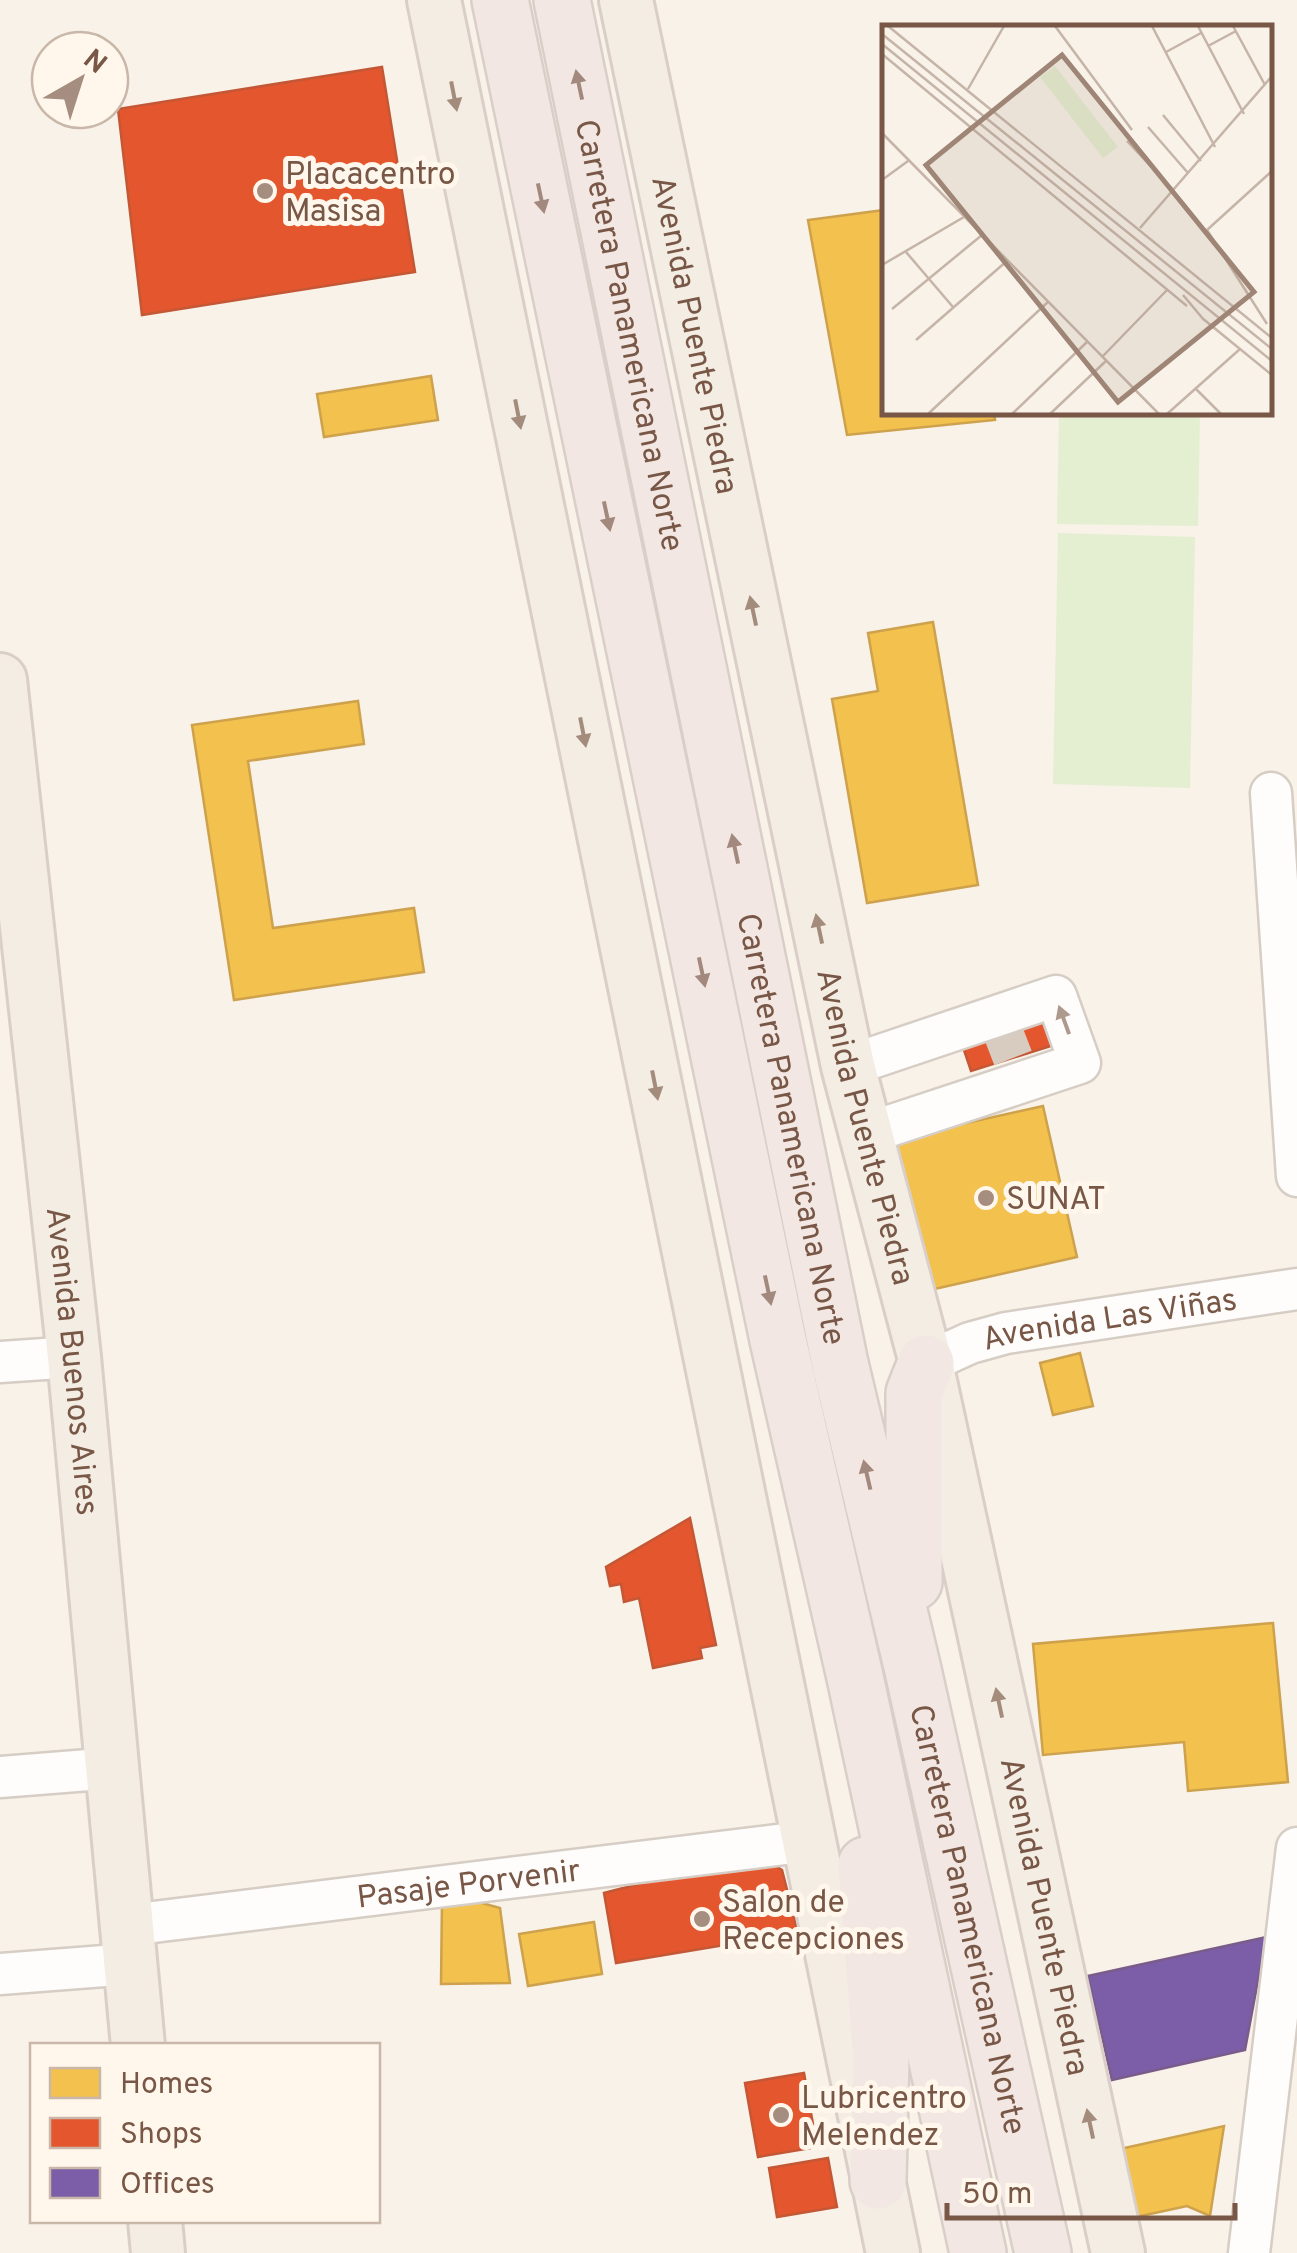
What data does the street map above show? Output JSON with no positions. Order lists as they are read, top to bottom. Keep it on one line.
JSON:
{"streets":{"highway":["Carretera Panamericana Norte"],"main road":["Avenida Puente Piedra","Avenida Buenos Aires"],"street":["Avenida Las Viñas","Pasaje Porvenir"]},"crossings":[["Avenida Puente Piedra","Avenida Las Viñas"],["Avenida Buenos Aires","Pasaje Porvenir"]],"places":["Placacentro Masisa","SUNAT","Salon de Recepciones","Lubricentro Melendez"],"legend":["Homes","Shops","Offices"],"scale_bar":"50 m","north":"top right"}
